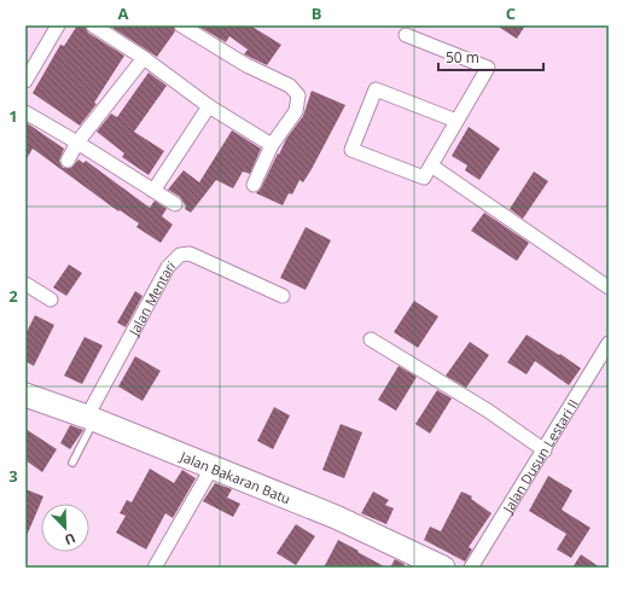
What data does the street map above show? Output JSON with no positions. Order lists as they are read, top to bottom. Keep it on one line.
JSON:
{"streets":{"highway":["Jalan Bakaran Batu"],"street":["Jalan Mentari","Jalan Dusun Lestari II"]},"crossings":[["Jalan Mentari","Jalan Bakaran Batu"]],"scale_bar":"50 m","north":"bottom right","grid":{"columns":["A","B","C"],"rows":["1","2","3"]}}
